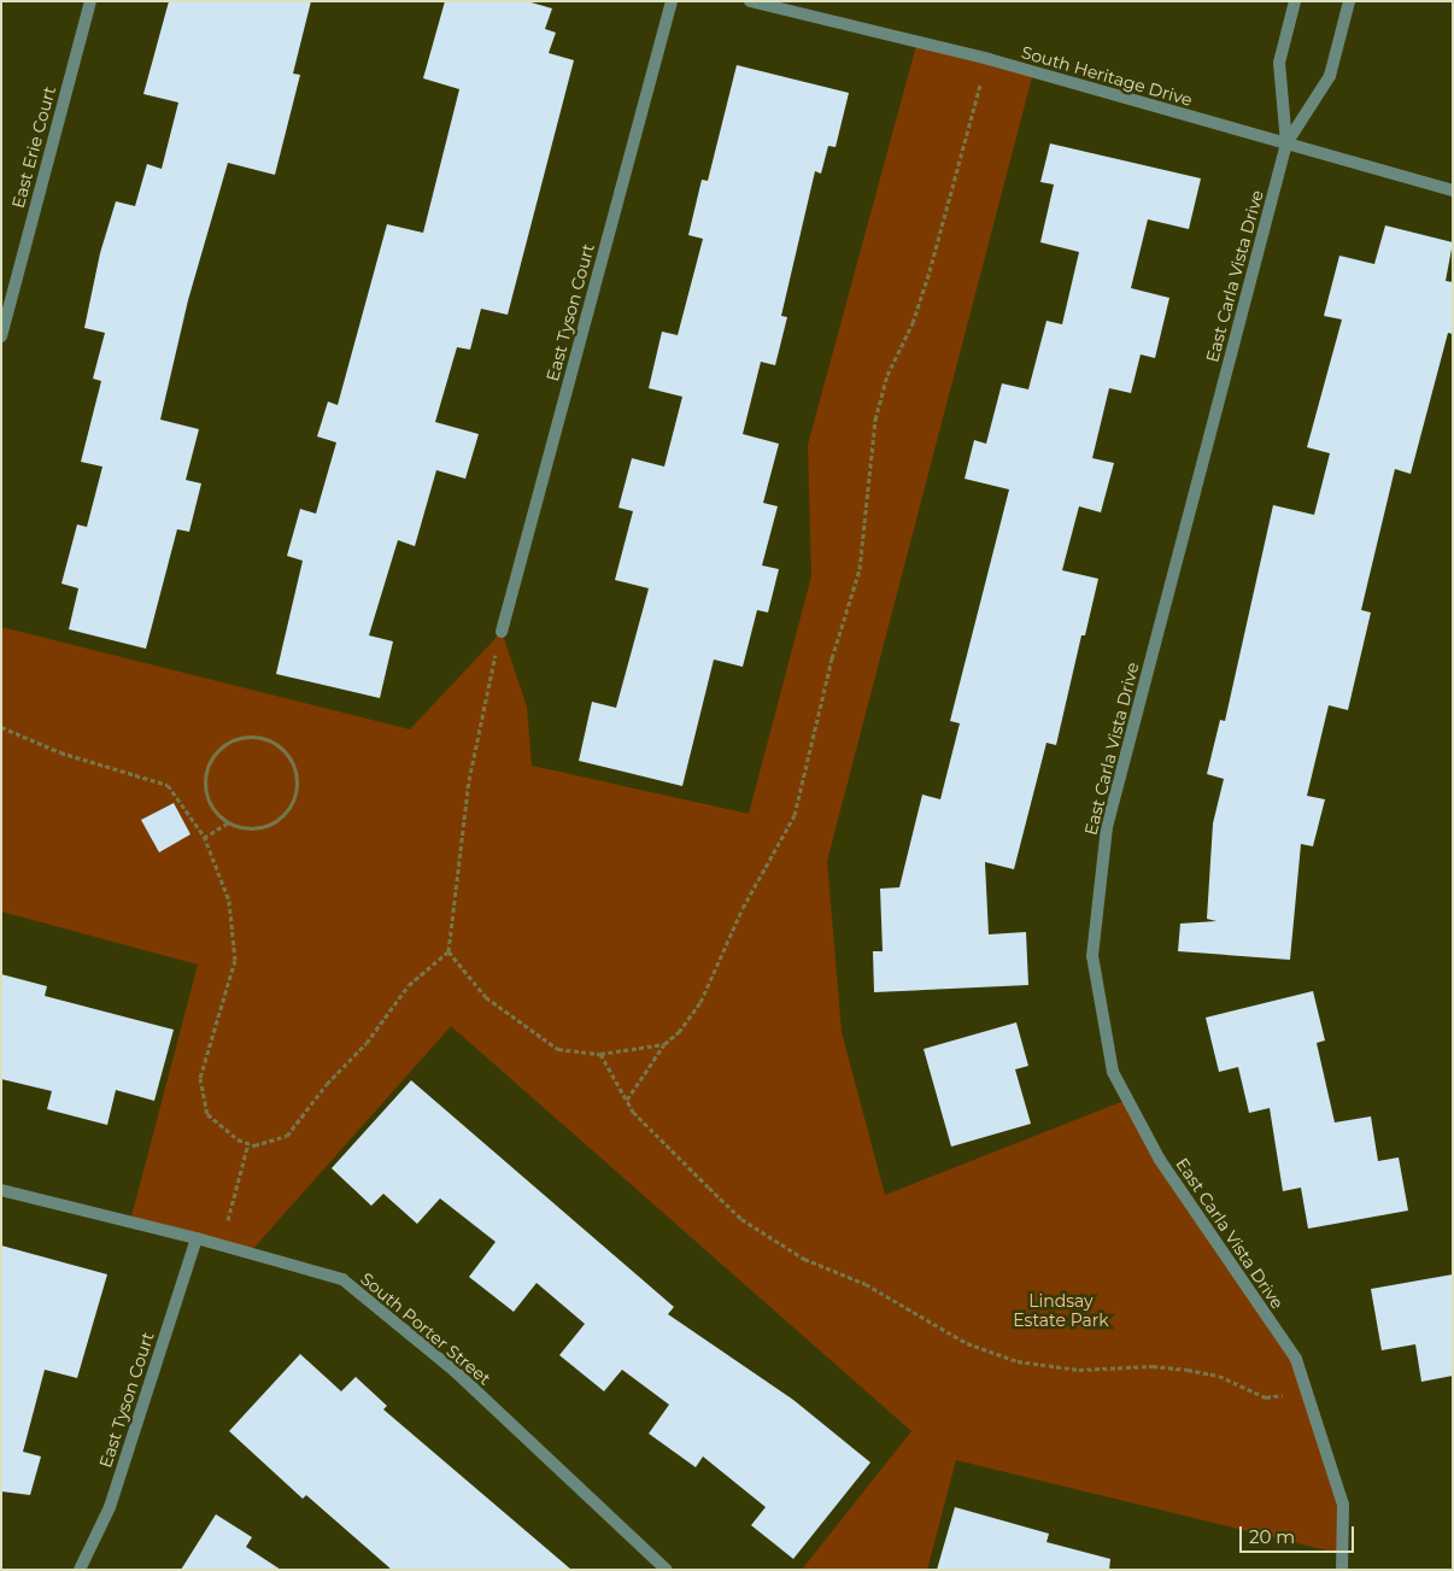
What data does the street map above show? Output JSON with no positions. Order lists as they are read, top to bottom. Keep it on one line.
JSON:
{"streets":{"street":["South Heritage Drive","East Erie Court","East Carla Vista Drive","East Tyson Court","South Porter Street"]},"crossings":[["South Heritage Drive","East Carla Vista Drive"],["East Tyson Court","South Porter Street"]],"parks":["Lindsay Estate Park"],"scale_bar":"20 m"}
